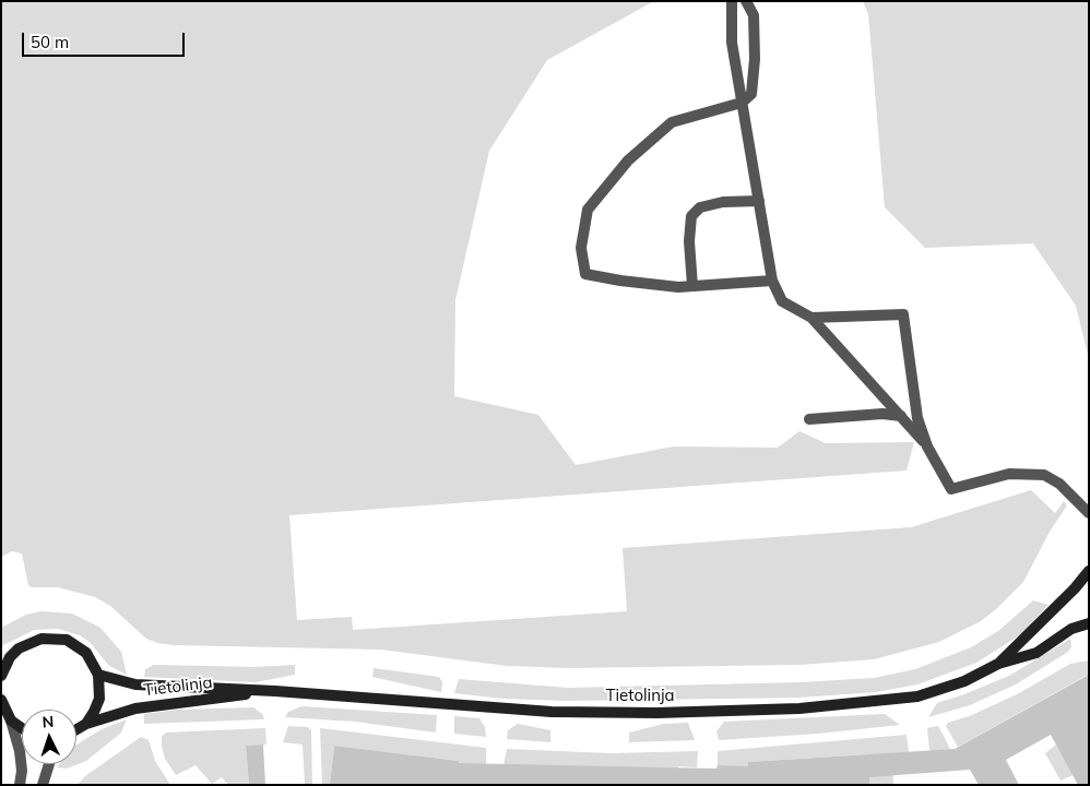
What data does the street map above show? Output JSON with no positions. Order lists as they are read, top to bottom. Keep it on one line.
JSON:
{"streets":{"street":["Tietolinja"]},"scale_bar":"50 m","north":"top"}
